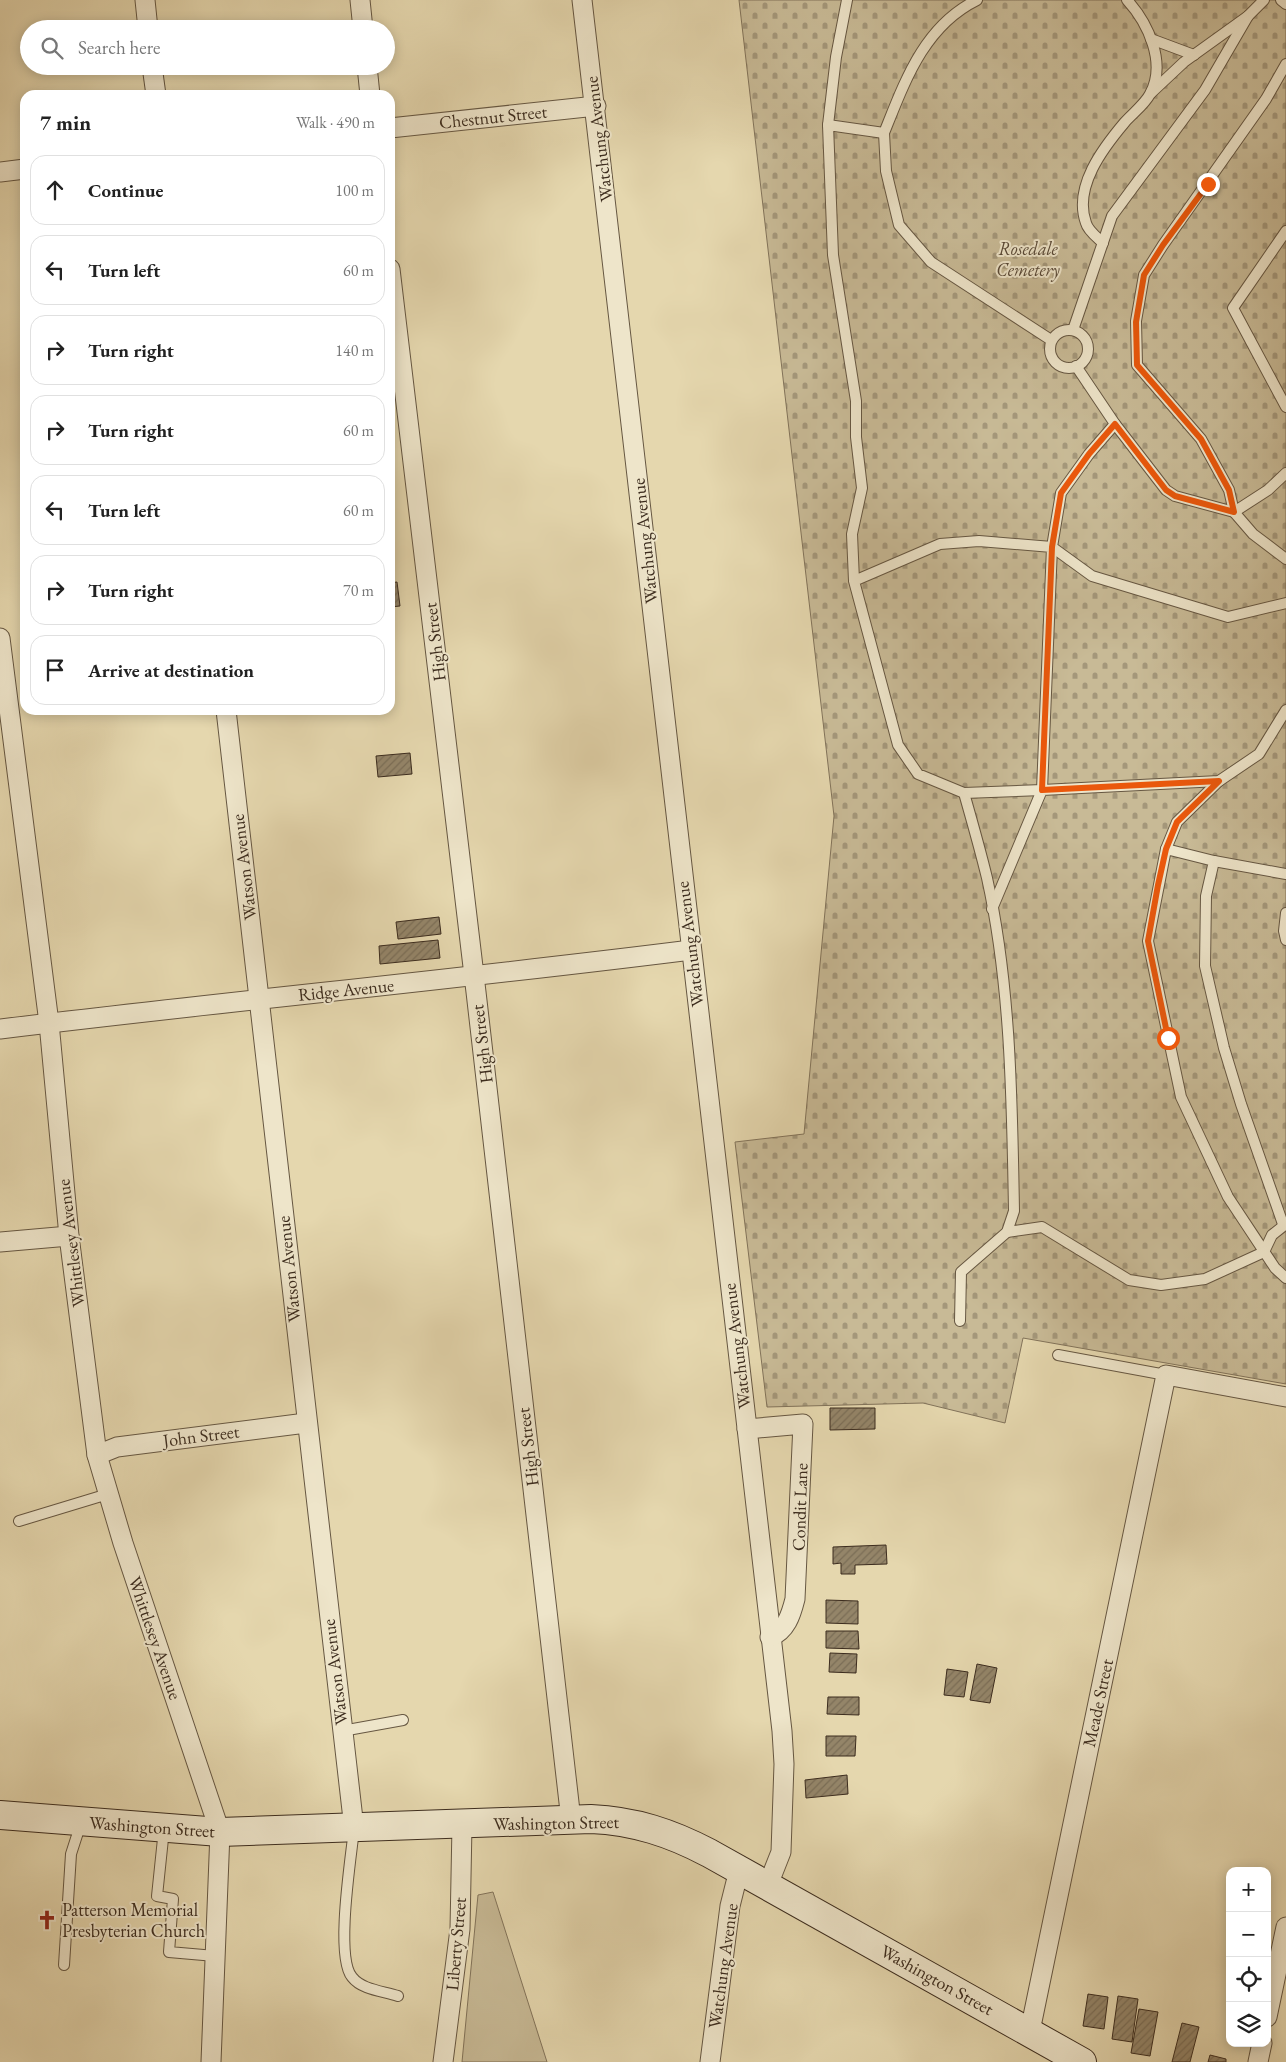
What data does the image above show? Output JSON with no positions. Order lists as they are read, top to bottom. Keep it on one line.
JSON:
{"streets":{"main road":["Washington Street"],"street":["Chestnut Street","Watchung Avenue","High Street","Watson Avenue","Ridge Avenue","Whittlesey Avenue","John Street","Condit Lane","Meade Street","Liberty Street"]},"crossings":[["Chestnut Street","Watchung Avenue"],["Watchung Avenue","Ridge Avenue"],["Watchung Avenue","Condit Lane"],["Watchung Avenue","Washington Street"],["High Street","Ridge Avenue"],["High Street","Washington Street"],["Watson Avenue","Ridge Avenue"],["Watson Avenue","John Street"],["Watson Avenue","Washington Street"],["Ridge Avenue","Whittlesey Avenue"],["Whittlesey Avenue","John Street"],["Whittlesey Avenue","Washington Street"],["Meade Street","Washington Street"],["Washington Street","Liberty Street"]],"parks":["Rosedale Cemetery"],"places":{"church":["Patterson Memorial Presbyterian Church"]},"page":{"search":"Search here","heading":["7 min","Walk · 490 m"],"list":[["Continue","100 m"],["Turn left","60 m"],["Turn right","140 m"],["Turn right","60 m"],["Turn left","60 m"],["Turn right","70 m"],"Arrive at destination"],"map_buttons":["+","−"]}}
